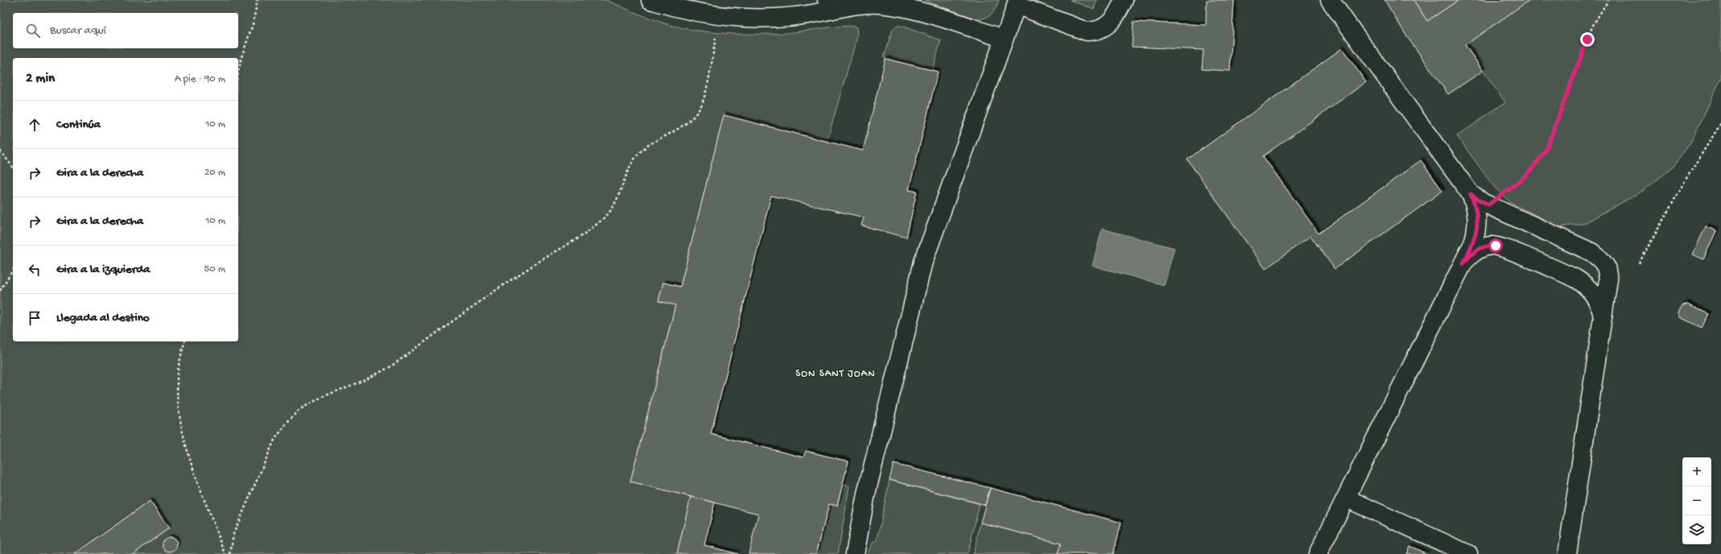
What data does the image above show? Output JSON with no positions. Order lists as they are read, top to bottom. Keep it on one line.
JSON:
{"districts":["SON SANT JOAN"],"page":{"search":"Buscar aquí","heading":["2 min","A pie · 90 m"],"list":[["Continúa","10 m"],["Gira a la derecha","20 m"],["Gira a la derecha","10 m"],["Gira a la izquierda","50 m"],"Llegada al destino"],"map_buttons":["+","−"]}}
